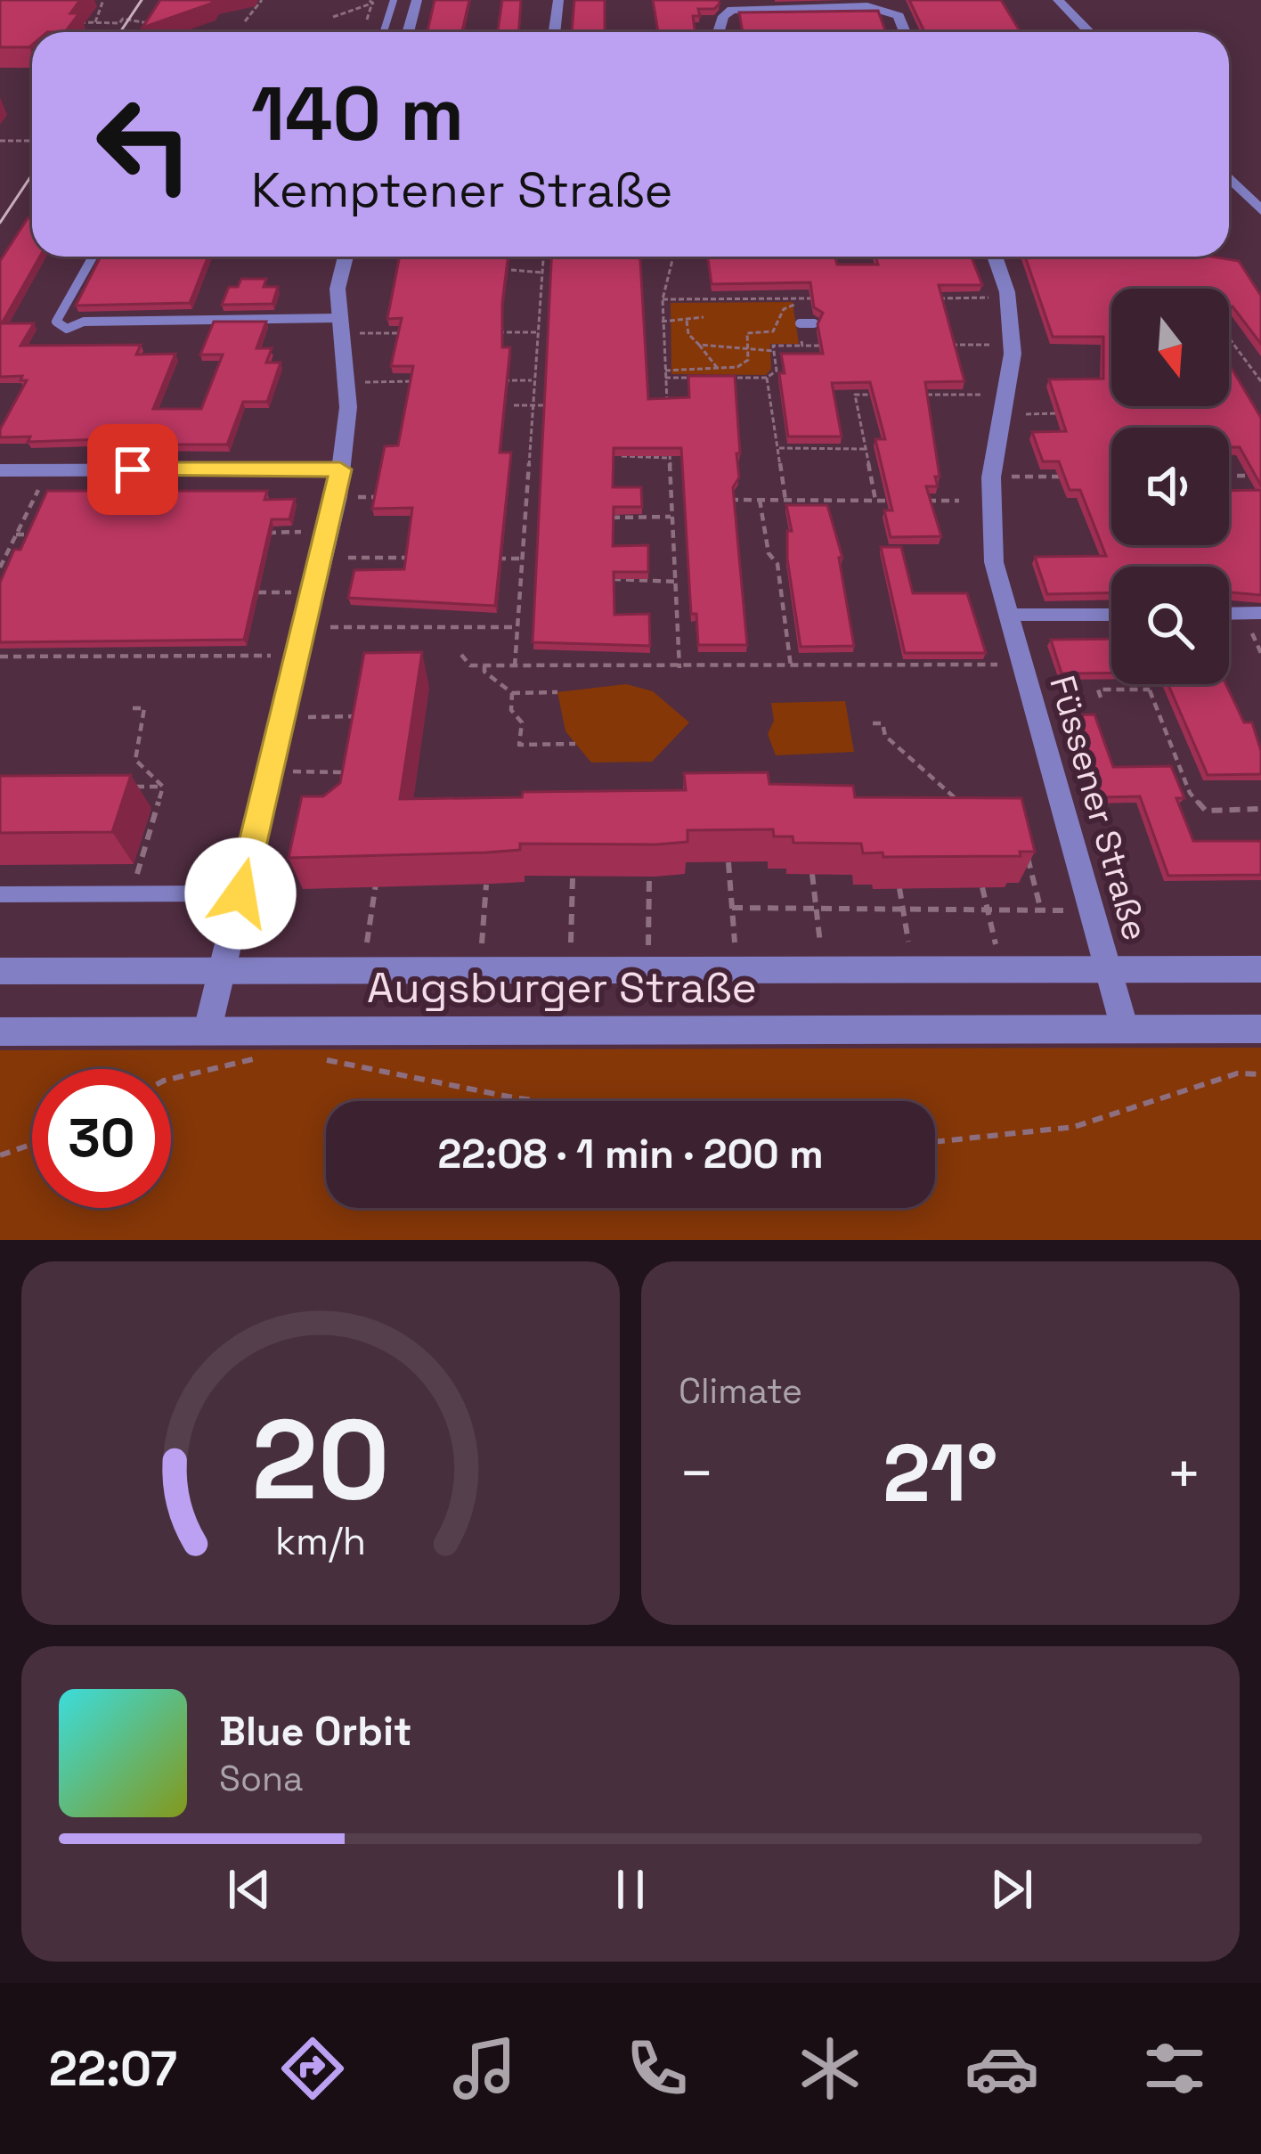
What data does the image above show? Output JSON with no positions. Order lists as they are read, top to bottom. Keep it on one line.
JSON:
{"streets":{"street":["Füssener Straße","Augsburger Straße"]},"crossings":[["Füssener Straße","Augsburger Straße"]],"north":"bottom","page":{"turn":["140 m","Kemptener Straße"],"limit":"30","trip":"22:08 · 1 min · 200 m","tile":"Climate","heat":["−","21°","+"],"song":["Blue Orbit","Sona"],"tabs":"22:07","gauge":["20","km/h"]}}
